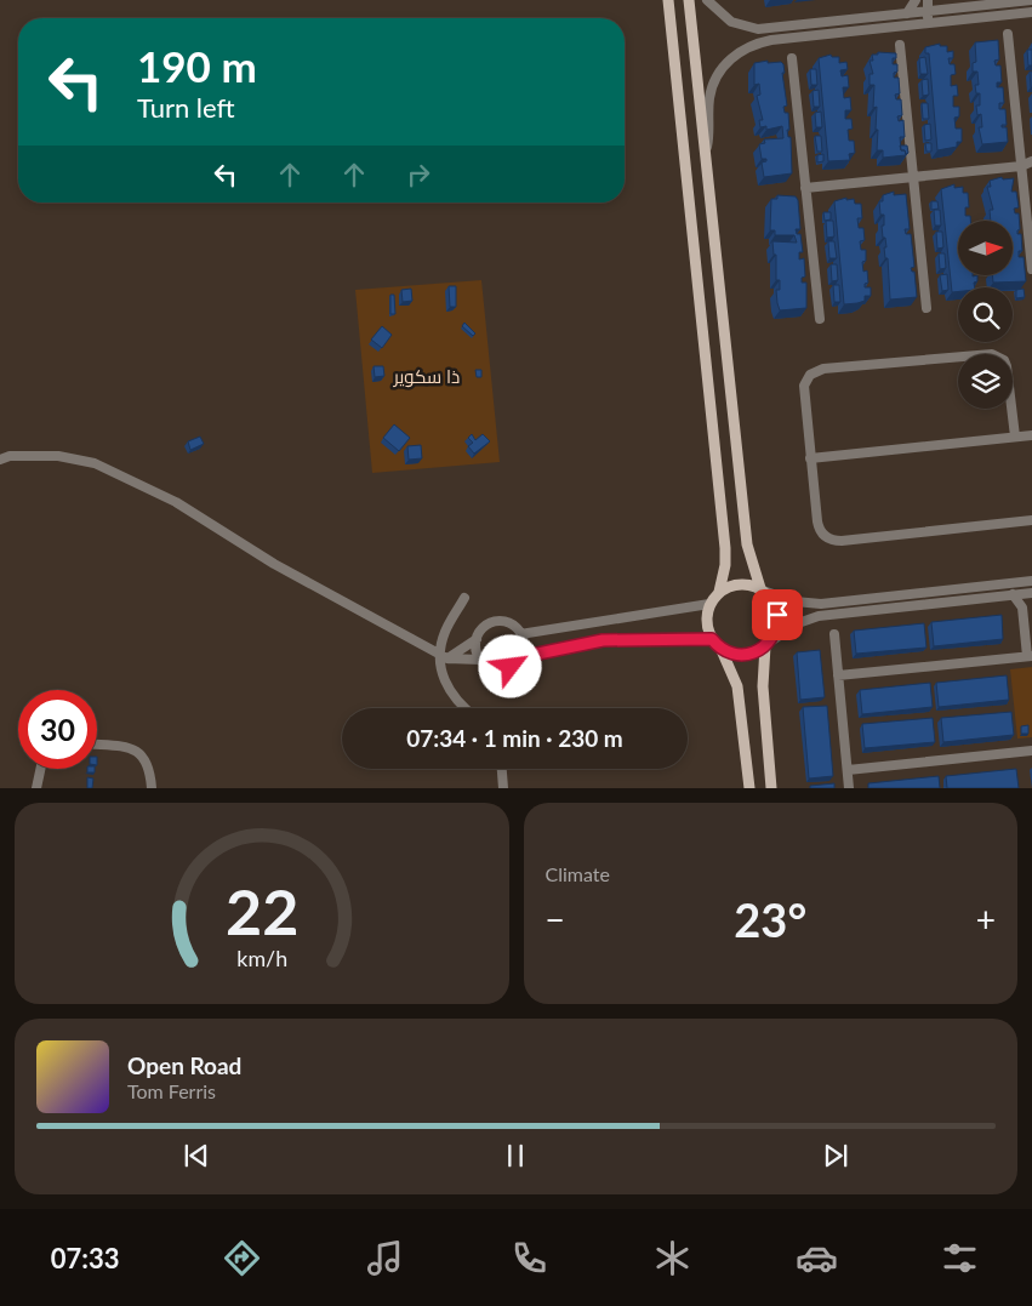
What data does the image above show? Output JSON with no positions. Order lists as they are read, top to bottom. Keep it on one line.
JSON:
{"parks":["ذا سكوير"],"north":"right","page":{"turn":["190 m","Turn left"],"limit":"30","trip":"07:34 · 1 min · 230 m","tile":"Climate","heat":["−","23°","+"],"song":["Open Road","Tom Ferris"],"tabs":"07:33","gauge":["22","km/h"]}}
